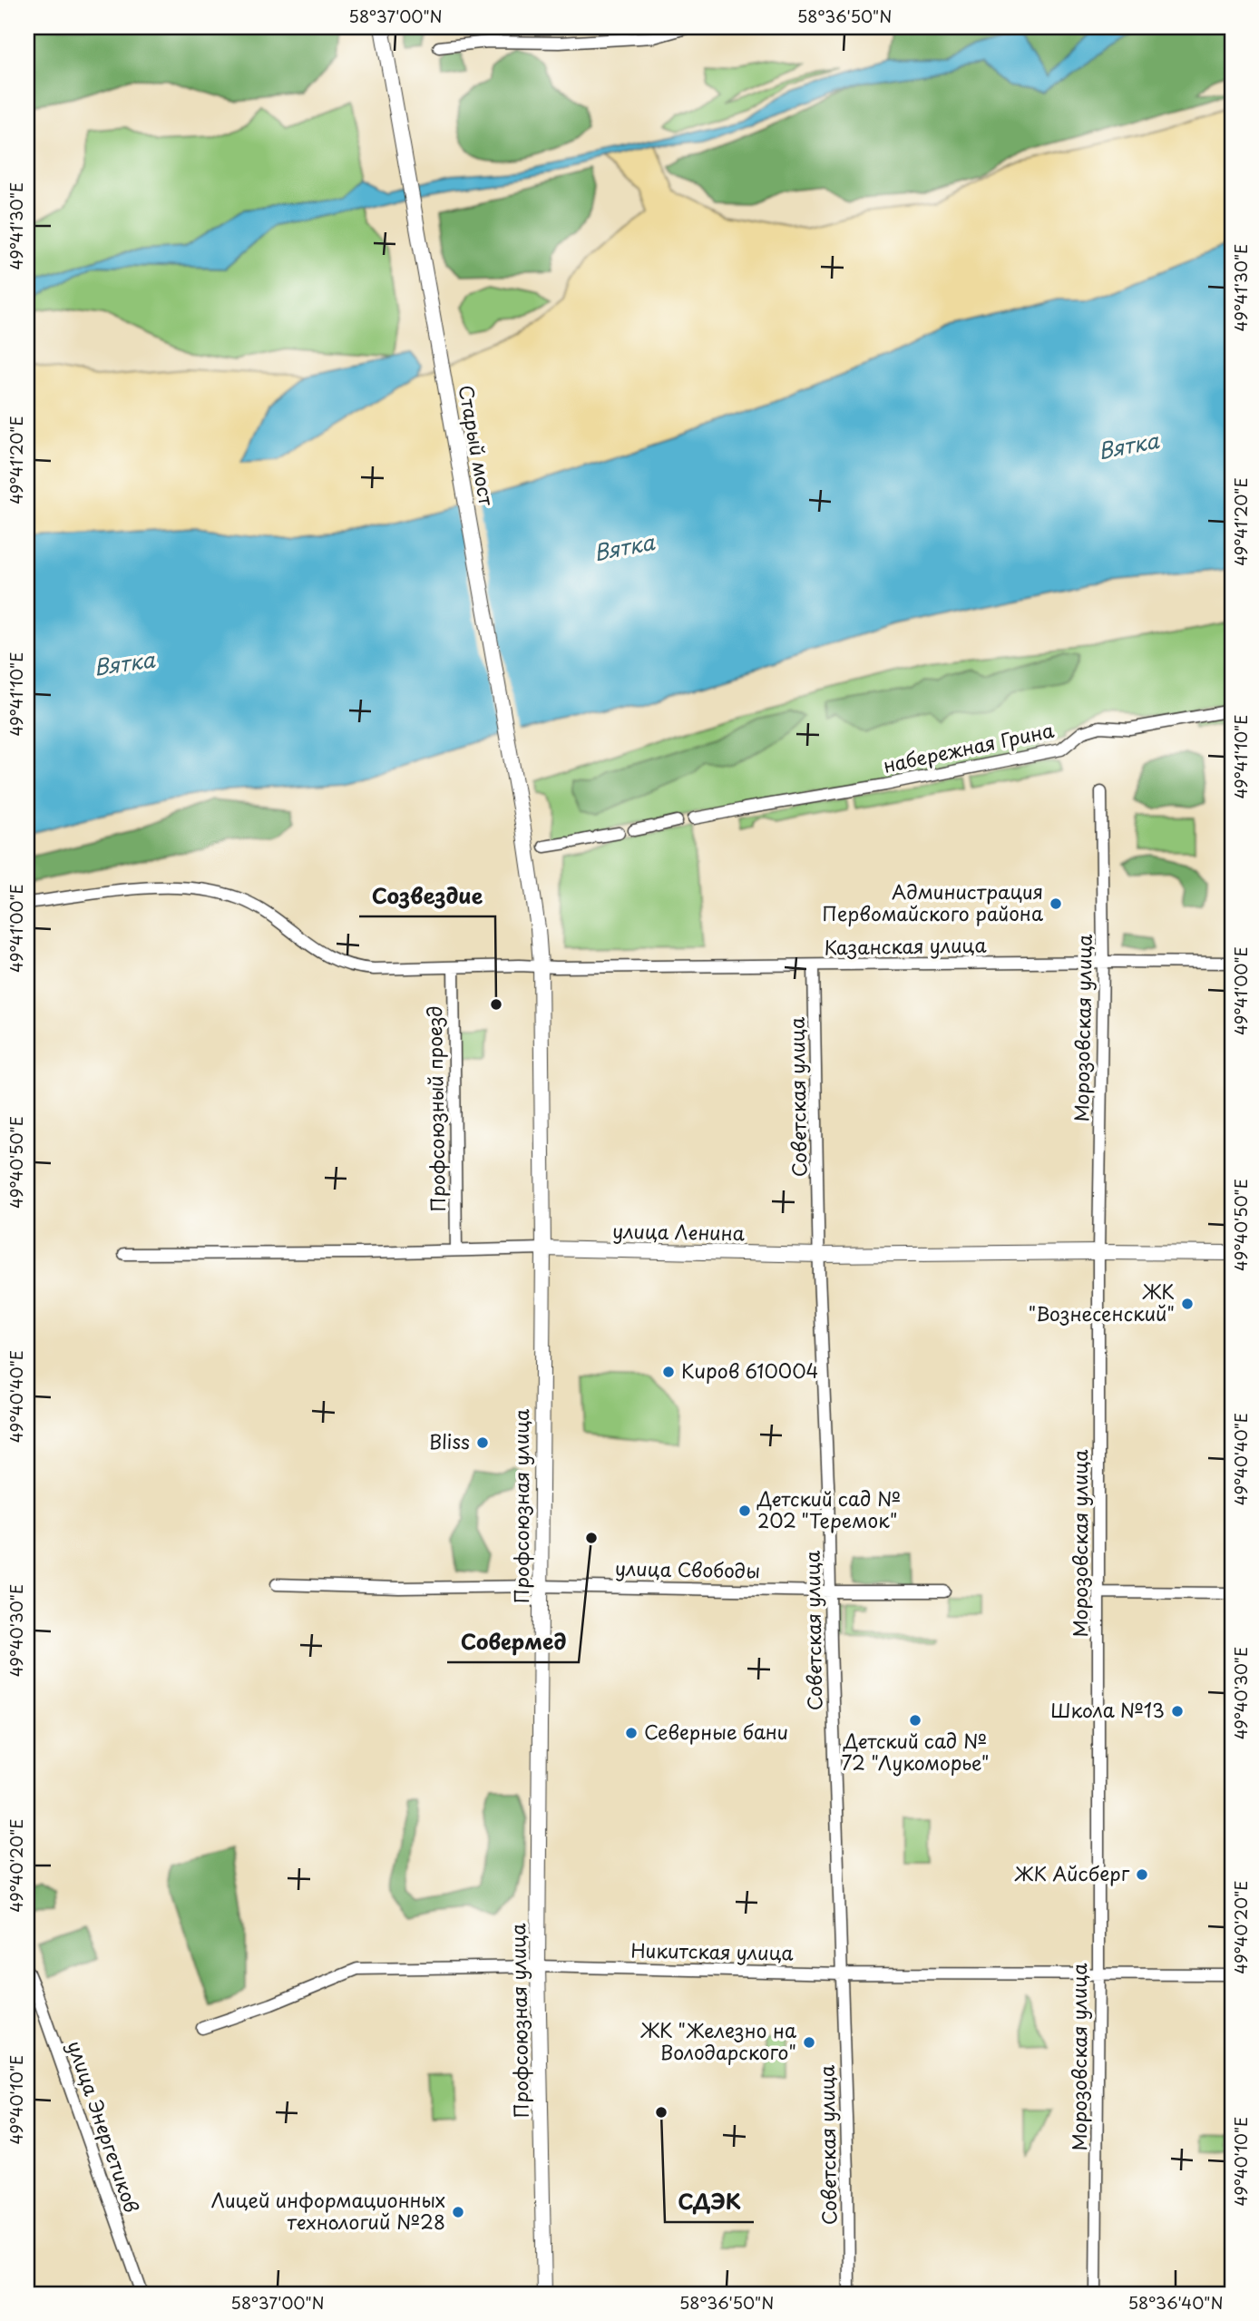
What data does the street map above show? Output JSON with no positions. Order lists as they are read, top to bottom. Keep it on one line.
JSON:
{"streets":{"main road":["Старый мост","улица Ленина","Профсоюзная улица"],"street":["набережная Грина","Казанская улица","Морозовская улица","Советская улица","Профсоюзный проезд","улица Свободы","Никитская улица","улица Энергетиков"]},"crossings":[["Старый мост","Профсоюзная улица"],["Казанская улица","Морозовская улица"],["Казанская улица","Советская улица"],["Казанская улица","Профсоюзный проезд"],["Казанская улица","Профсоюзная улица"],["Морозовская улица","улица Ленина"],["Морозовская улица","Никитская улица"],["Советская улица","улица Ленина"],["Советская улица","улица Свободы"],["Советская улица","Никитская улица"],["Профсоюзный проезд","улица Ленина"],["улица Ленина","Профсоюзная улица"],["Профсоюзная улица","улица Свободы"],["Профсоюзная улица","Никитская улица"]],"water":["Вятка"],"places":["Администрация Первомайского района","Созвездие","ЖК \"Вознесенский\"","Киров 610004","Bliss","Детский сад № 202 \"Теремок\"","Совермед","Школа №13","Детский сад № 72 \"Лукоморье\"","Северные бани","ЖК Айсберг","ЖК \"Железно на Володарского\"","СДЭК","Лицей информационных технологий №28"],"coordinates":["58°37'00\"N","58°36'50\"N","49°41'30\"E","49°41'20\"E","49°41'10\"E","49°41'00\"E","49°40'50\"E","49°40'40\"E","49°40'30\"E","49°40'20\"E","49°40'10\"E","58°36'40\"N"]}
